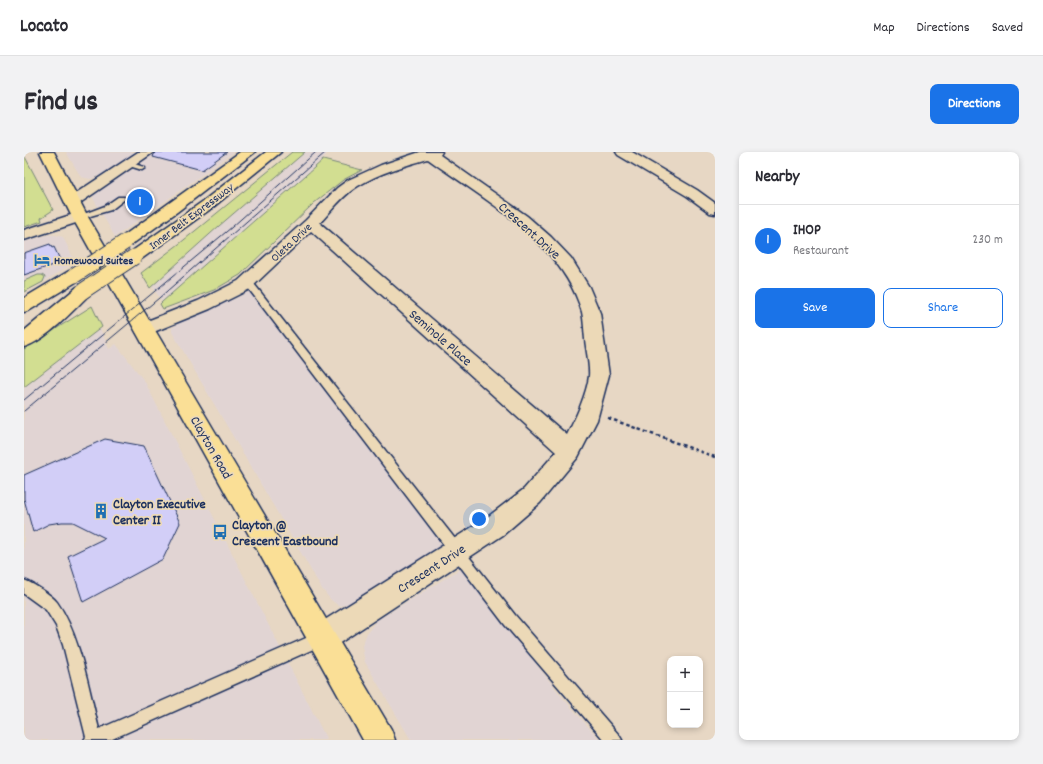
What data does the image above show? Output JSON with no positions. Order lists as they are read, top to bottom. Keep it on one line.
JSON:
{"streets":{"main road":["Inner Belt Expressway","Clayton Road"],"street":["Crescent Drive","Oleta Drive","Seminole Place"]},"crossings":[["Crescent Drive","Oleta Drive"],["Crescent Drive","Seminole Place"],["Crescent Drive","Clayton Road"],["Oleta Drive","Seminole Place"],["Oleta Drive","Clayton Road"]],"places":{"hotel":["Homewood Suites"],"building":["Clayton Executive Center II"],"bus stop":["Clayton @ Crescent Eastbound"]},"page":{"header":"Locato","nav":["Map","Directions","Saved"],"title":"Find us","buttons":["Directions",["Save","Share"]],"heading":"Nearby","pins":"1","list":[{"mark":"1","name":"IHOP","note":"Restaurant","value":"230 m"}],"map_buttons":["+","−"]}}
